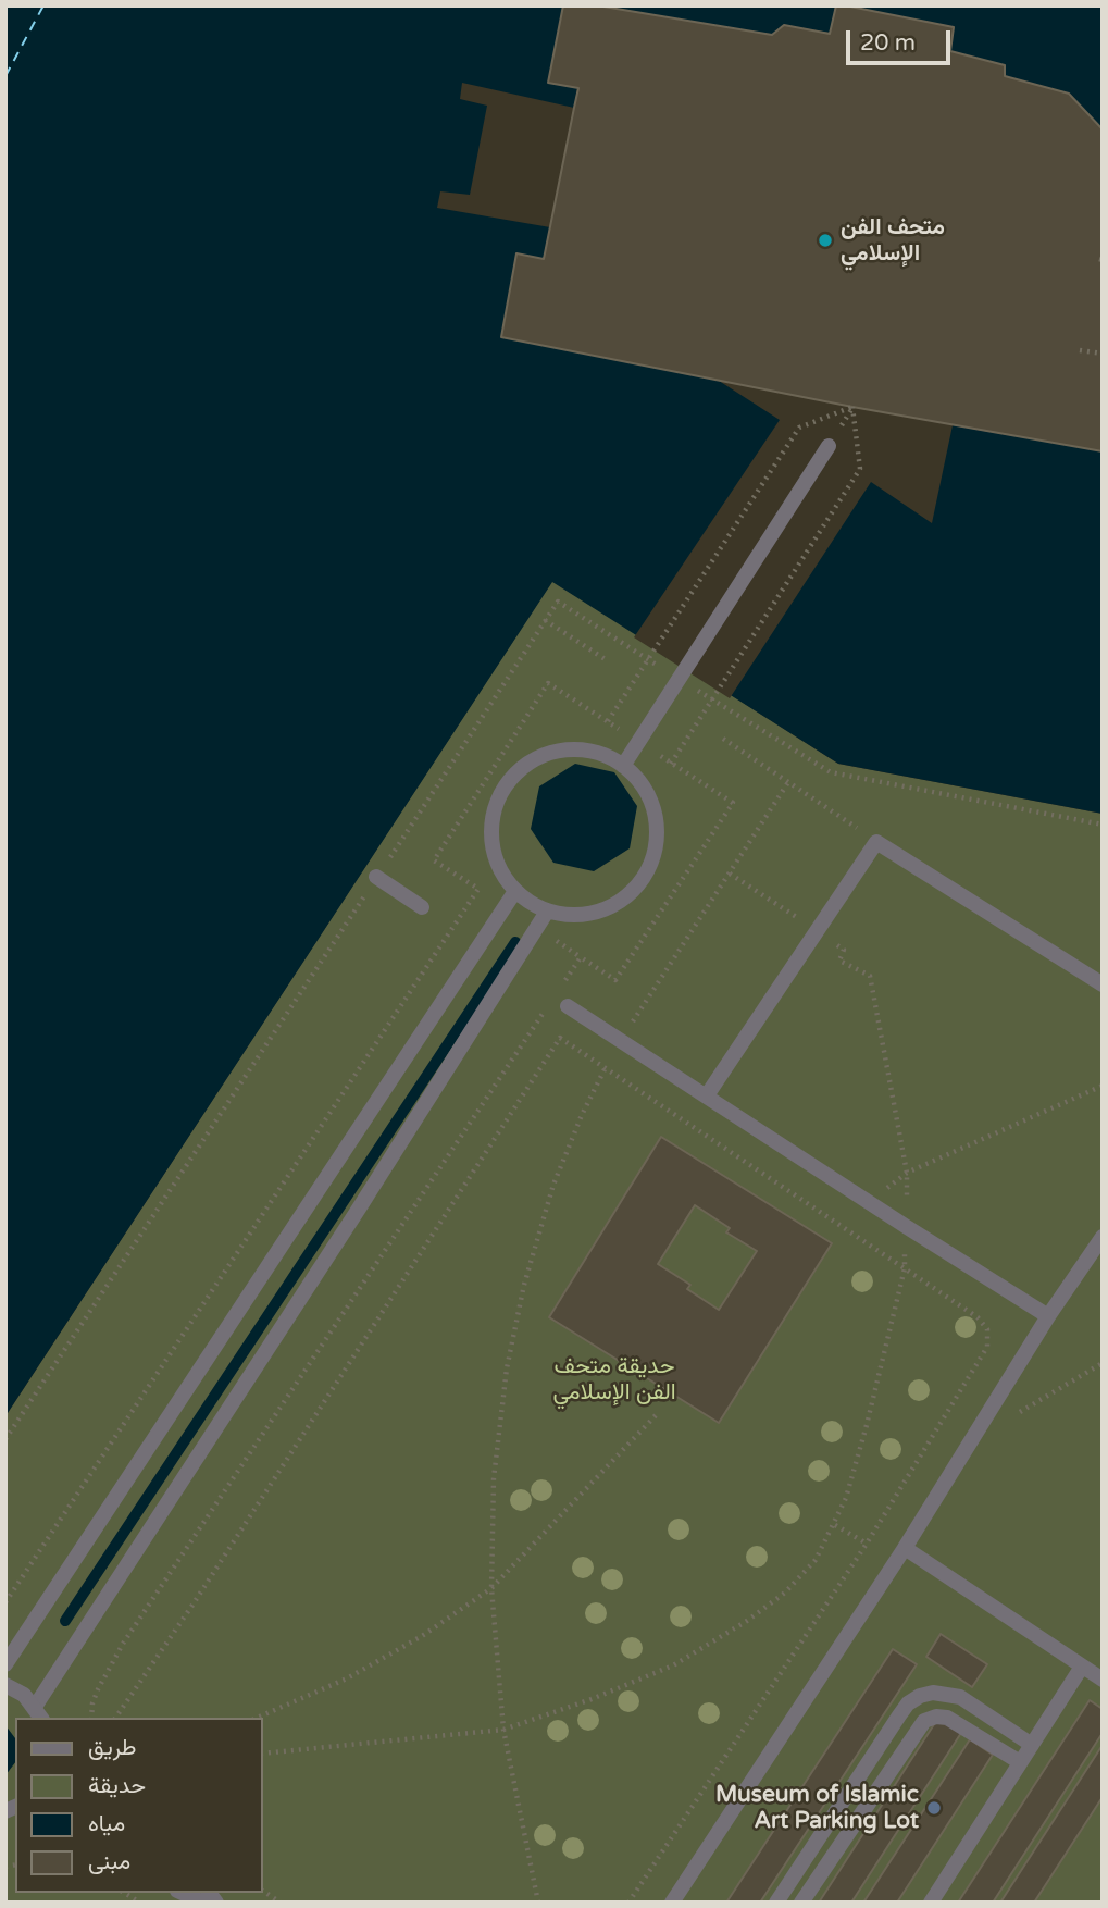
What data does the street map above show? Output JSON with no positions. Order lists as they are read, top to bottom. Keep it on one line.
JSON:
{"parks":["حديقة متحف الفن الإسلامي"],"places":["متحف الفن الإسلامي","Museum of Islamic Art Parking Lot"],"legend":["طريق","حديقة","مياه","مبنى"],"scale_bar":"20 m"}
